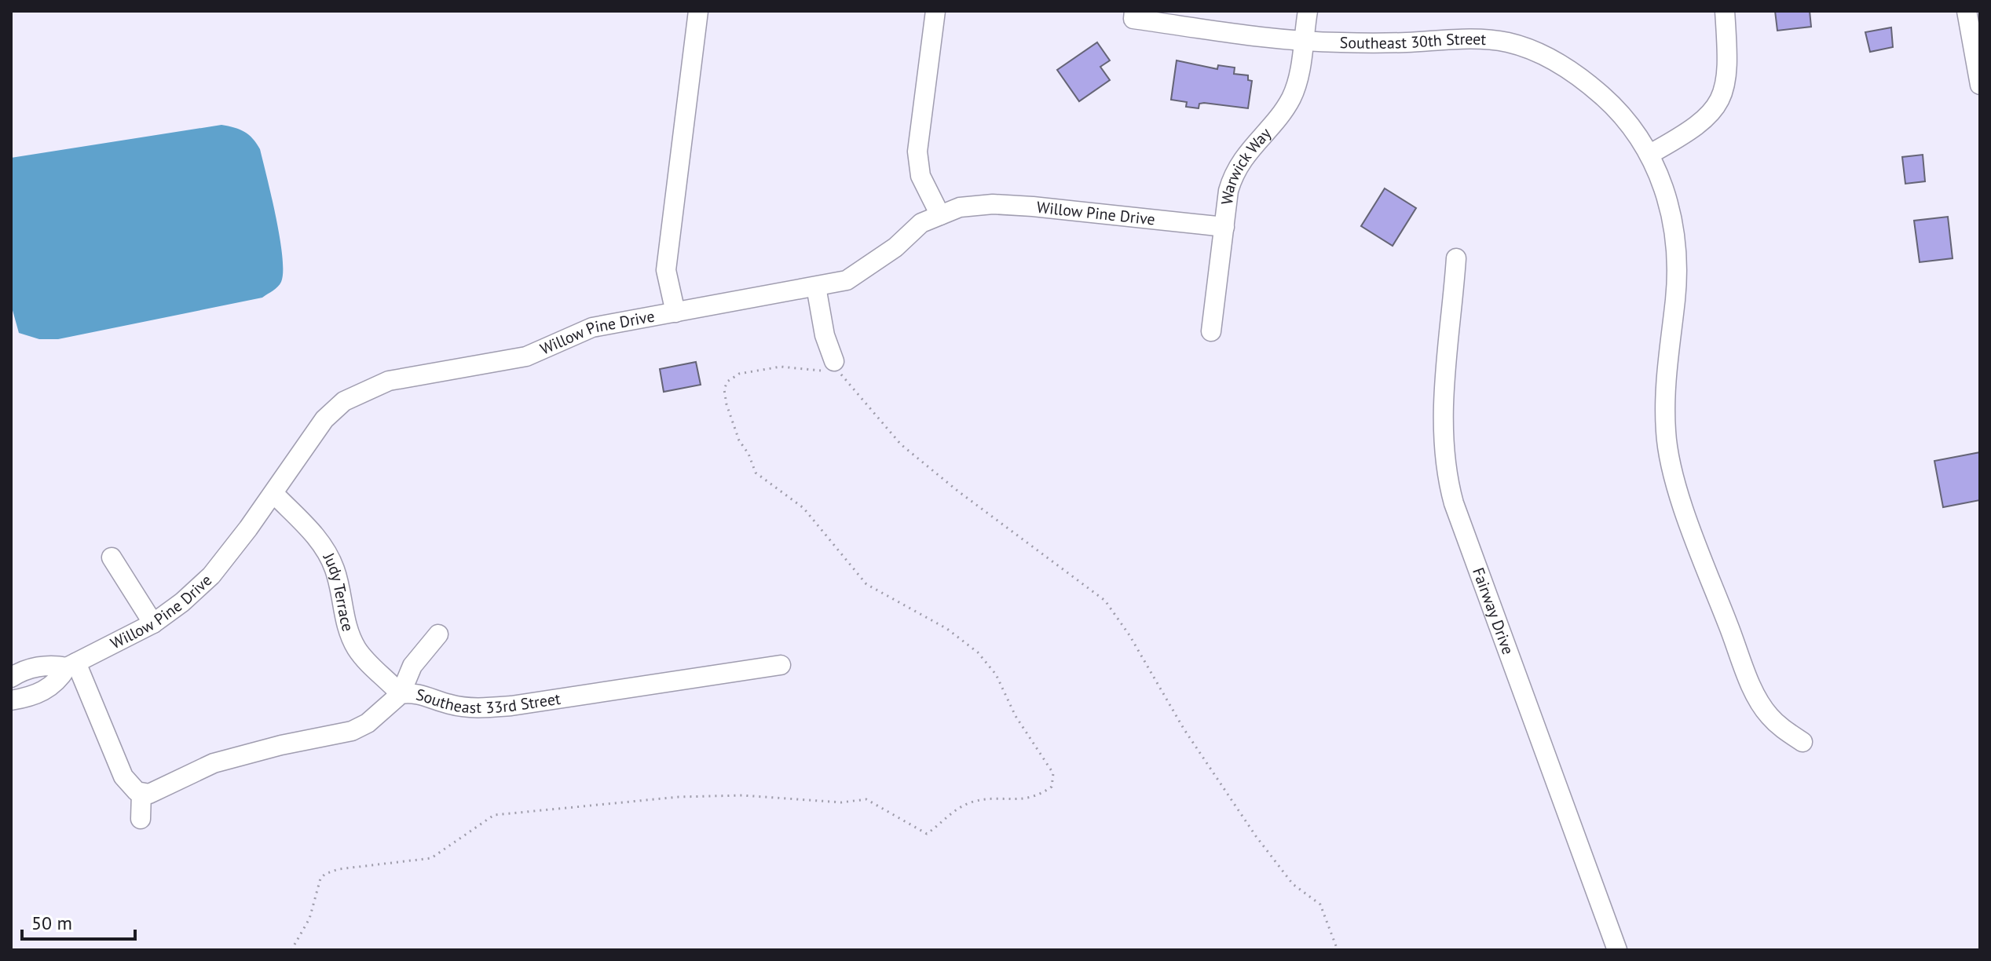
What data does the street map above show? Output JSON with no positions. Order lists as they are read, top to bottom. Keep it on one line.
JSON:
{"streets":{"street":["Southeast 30th Street","Warwick Way","Willow Pine Drive","Judy Terrace","Fairway Drive","Southeast 33rd Street"]},"crossings":[["Southeast 30th Street","Warwick Way"],["Warwick Way","Willow Pine Drive"],["Willow Pine Drive","Judy Terrace"],["Judy Terrace","Southeast 33rd Street"]],"scale_bar":"50 m"}
